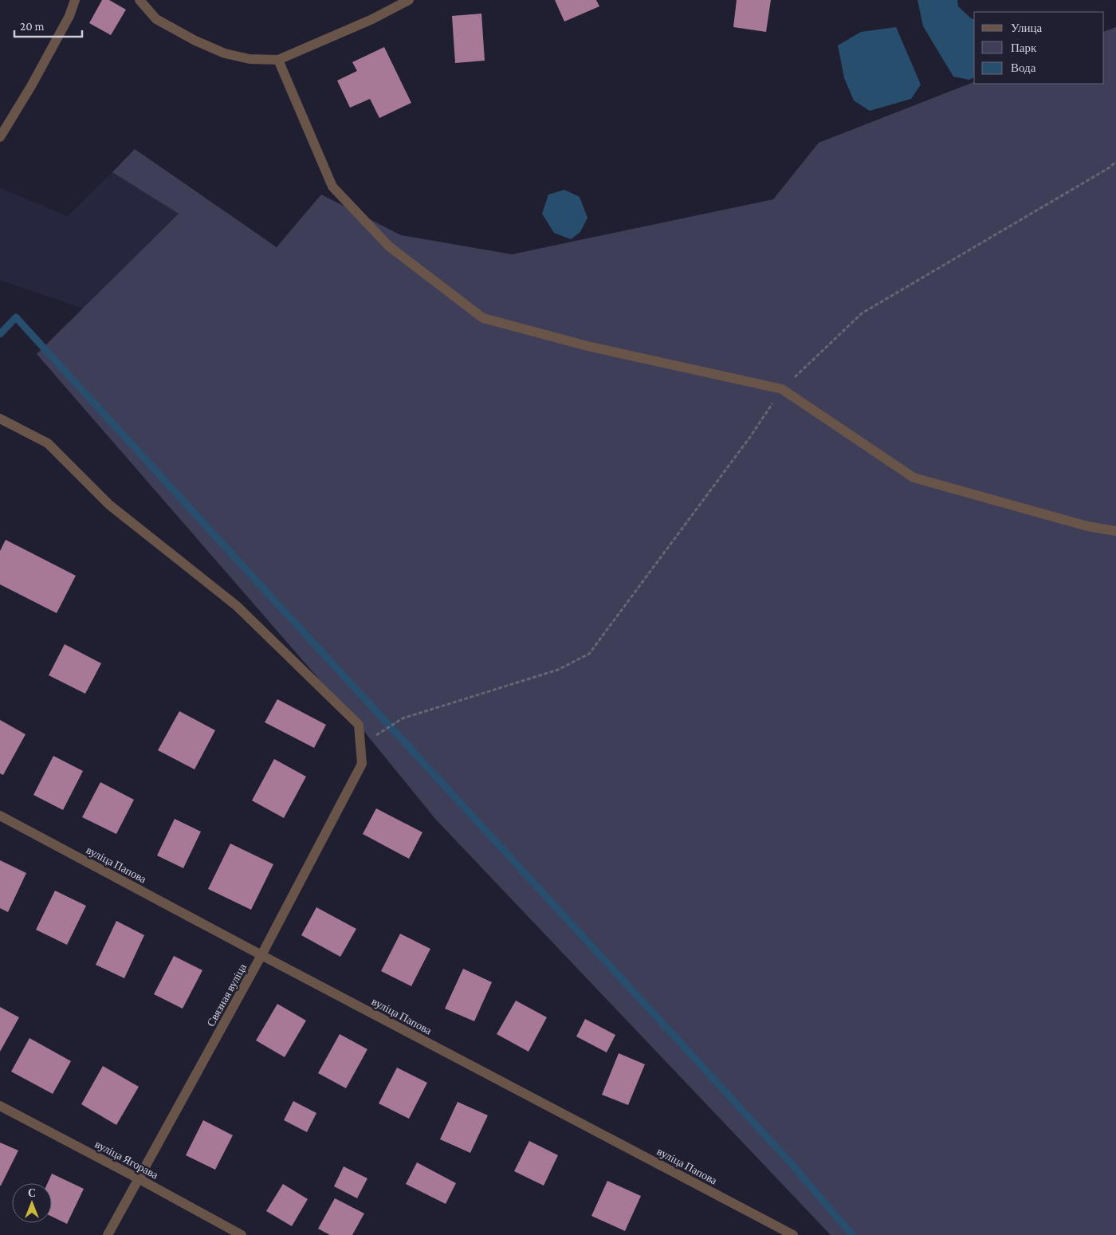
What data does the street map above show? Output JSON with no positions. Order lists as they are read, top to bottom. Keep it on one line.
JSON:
{"streets":{"street":["вуліца Папова","Связная вуліца","вуліца Ягорава"]},"crossings":[["вуліца Папова","Связная вуліца"],["Связная вуліца","вуліца Ягорава"]],"legend":["Улица","Парк","Вода"],"scale_bar":"20 m","north":"top"}
